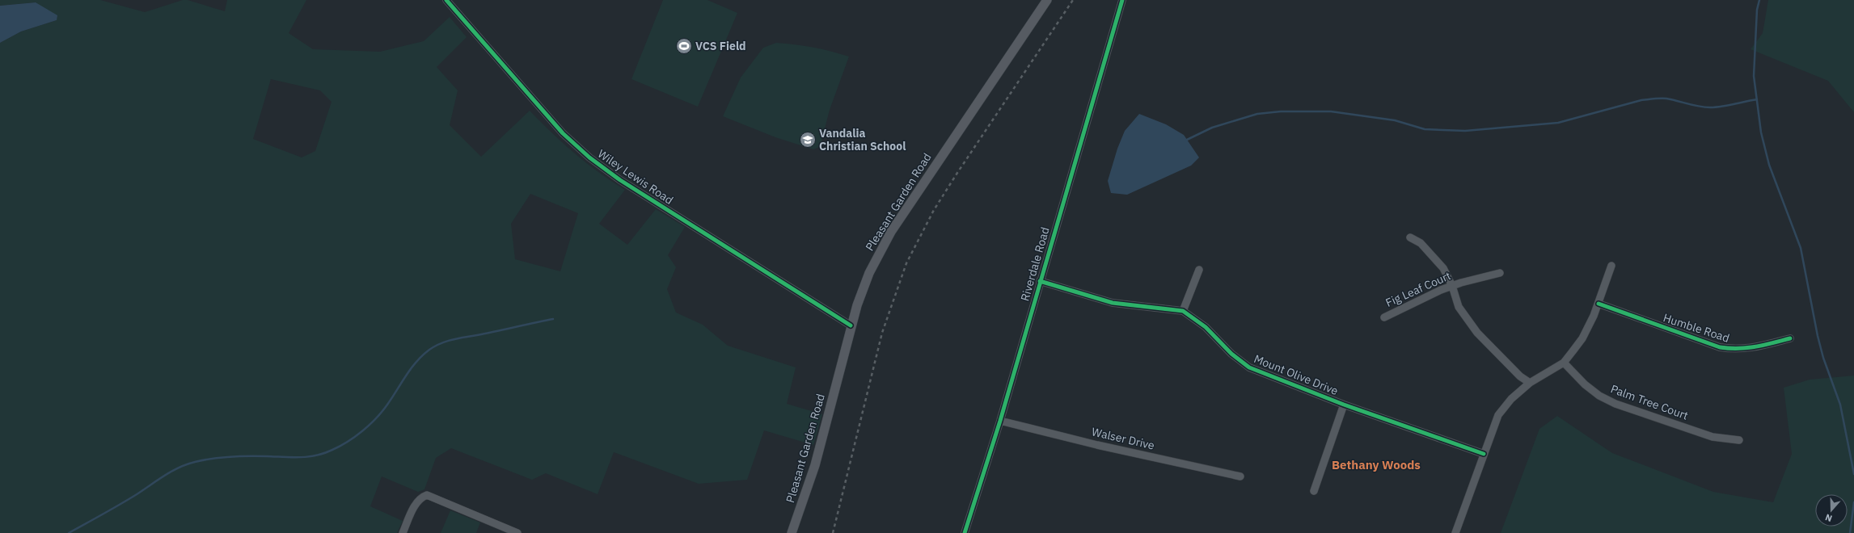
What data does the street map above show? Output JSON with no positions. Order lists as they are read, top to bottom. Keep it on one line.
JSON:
{"streets":{"main road":["Pleasant Garden Road"],"street":["Wiley Lewis Road","Riverdale Road","Fig Leaf Court","Humble Road","Mount Olive Drive","Palm Tree Court","Walser Drive"]},"crossings":[["Wiley Lewis Road","Pleasant Garden Road"],["Riverdale Road","Walser Drive"]],"districts":["Bethany Woods"],"places":{"sports":["VCS Field"],"school or university":["Vandalia Christian School"]},"north":"bottom"}
